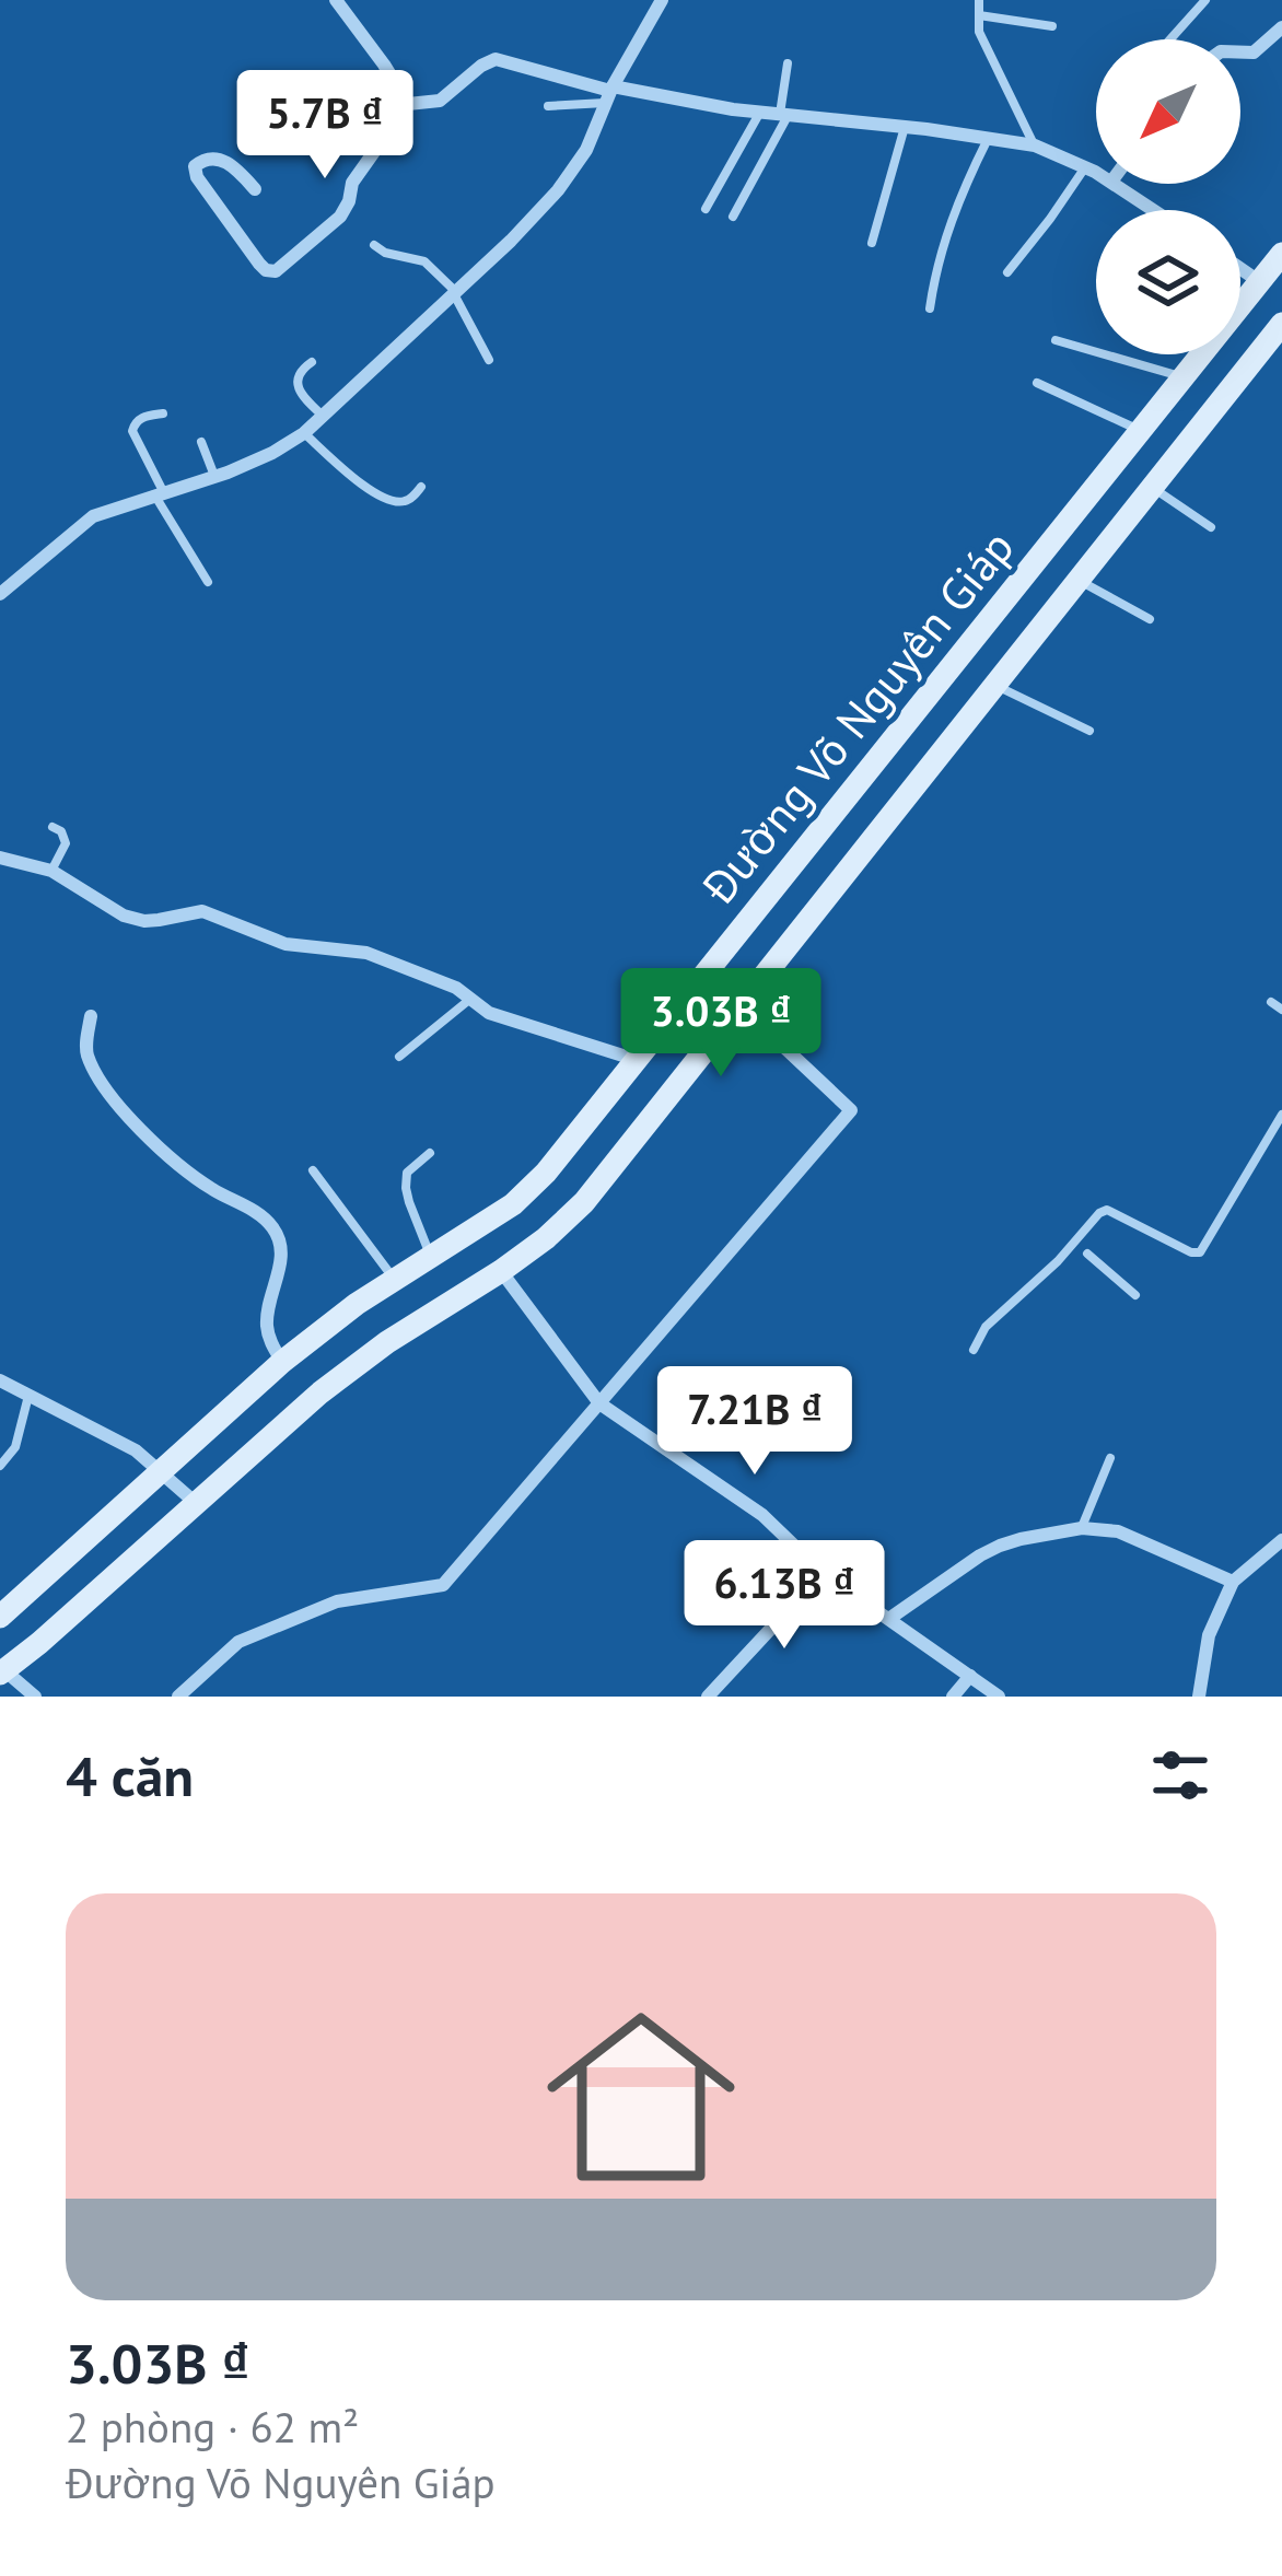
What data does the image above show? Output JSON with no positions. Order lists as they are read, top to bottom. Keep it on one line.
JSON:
{"streets":{"main road":["Đường Võ Nguyên Giáp"]},"north":"bottom left","page":{"price":["5.7B ₫","3.03B ₫","7.21B ₫","6.13B ₫"],"heading":"4 căn","list":[{"name":"3.03B ₫","note":"2 phòng · 62 m² · Đường Võ Nguyên Giáp"}]}}
